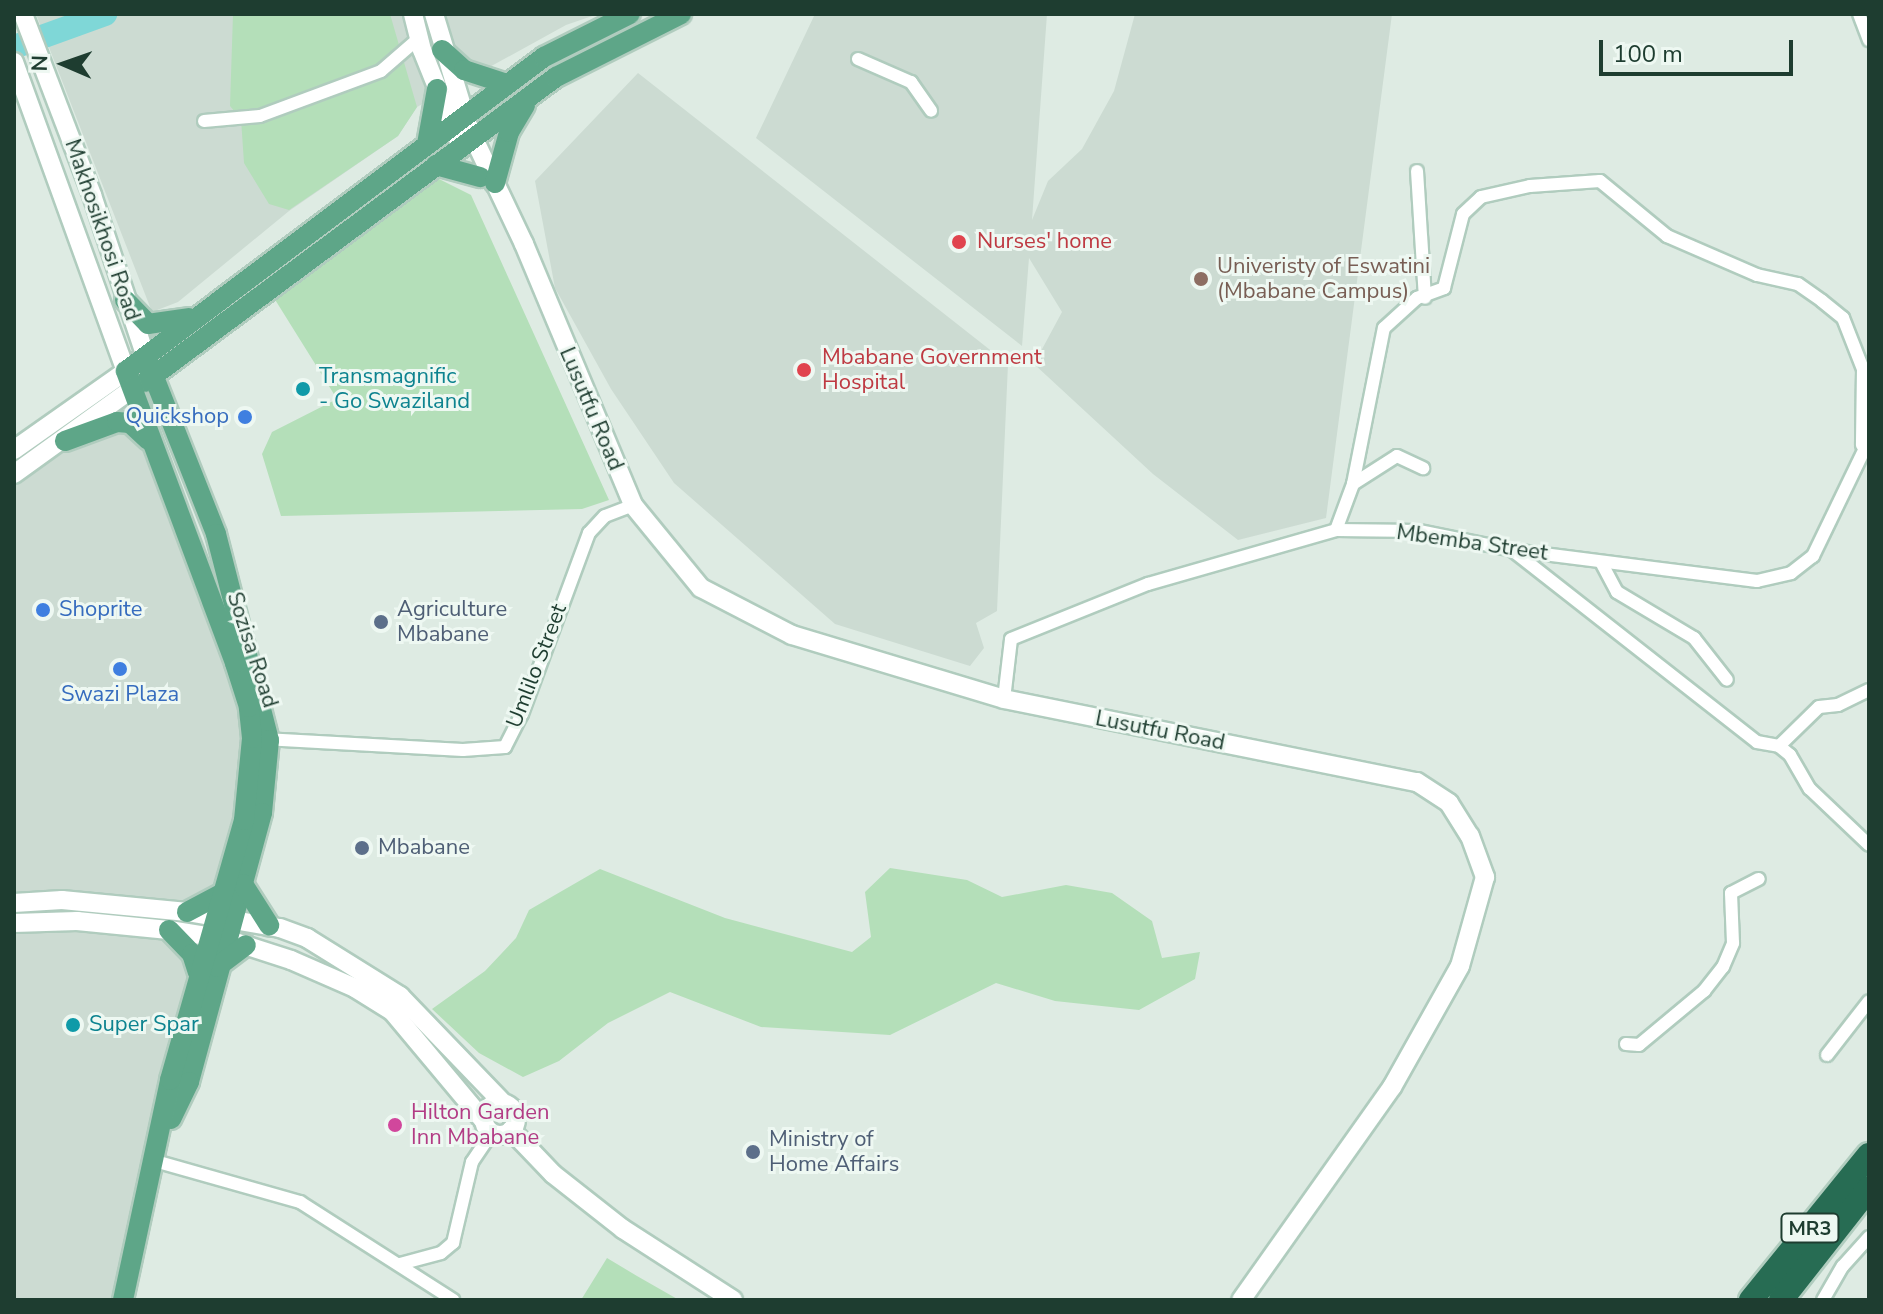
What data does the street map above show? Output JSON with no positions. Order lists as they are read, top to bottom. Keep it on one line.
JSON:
{"streets":{"highway":["MR3"],"main road":["Makhosikhosi Road","Lusutfu Road","Sozisa Road"],"street":["Mbemba Street","Umlilo Street"]},"crossings":[["Makhosikhosi Road","Sozisa Road"],["Lusutfu Road","Mbemba Street"],["Lusutfu Road","Umlilo Street"],["Sozisa Road","Umlilo Street"]],"places":["Nurses' home","Univeristy of Eswatini (Mbabane Campus)","Mbabane Government Hospital","Transmagnific - Go Swaziland","Quickshop","Shoprite","Agriculture Mbabane","Swazi Plaza","Mbabane","Super Spar","Hilton Garden Inn Mbabane","Ministry of Home Affairs"],"scale_bar":"100 m","north":"left"}
